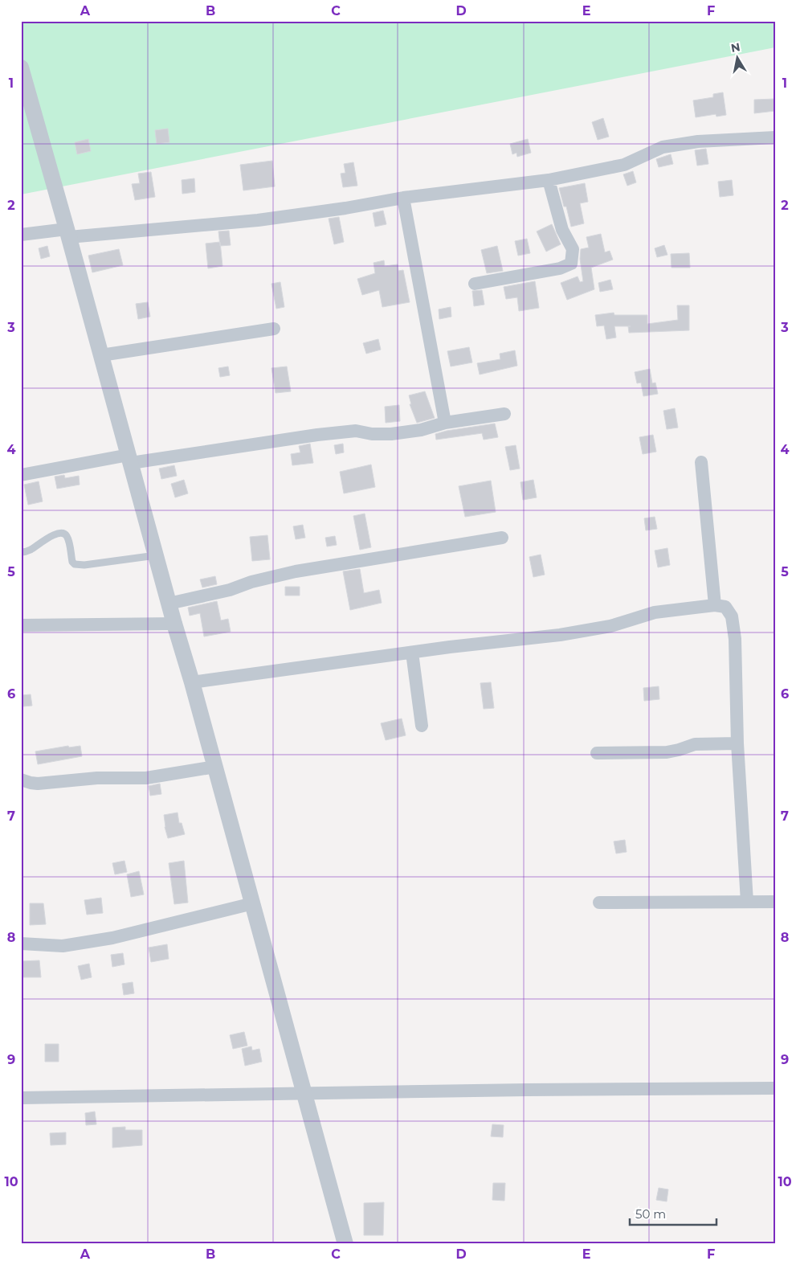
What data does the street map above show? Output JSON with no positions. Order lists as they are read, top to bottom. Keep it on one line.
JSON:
{"scale_bar":"50 m","north":"top","grid":{"columns":["A","B","C","D","E","F"],"rows":["1","2","3","4","5","6","7","8","9","10"]}}
